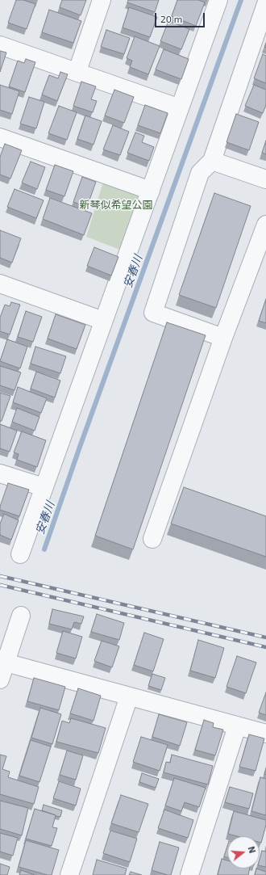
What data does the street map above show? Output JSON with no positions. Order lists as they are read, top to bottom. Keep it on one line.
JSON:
{"water":["安春川"],"parks":["新琴似希望公園"],"scale_bar":"20 m","north":"right"}
